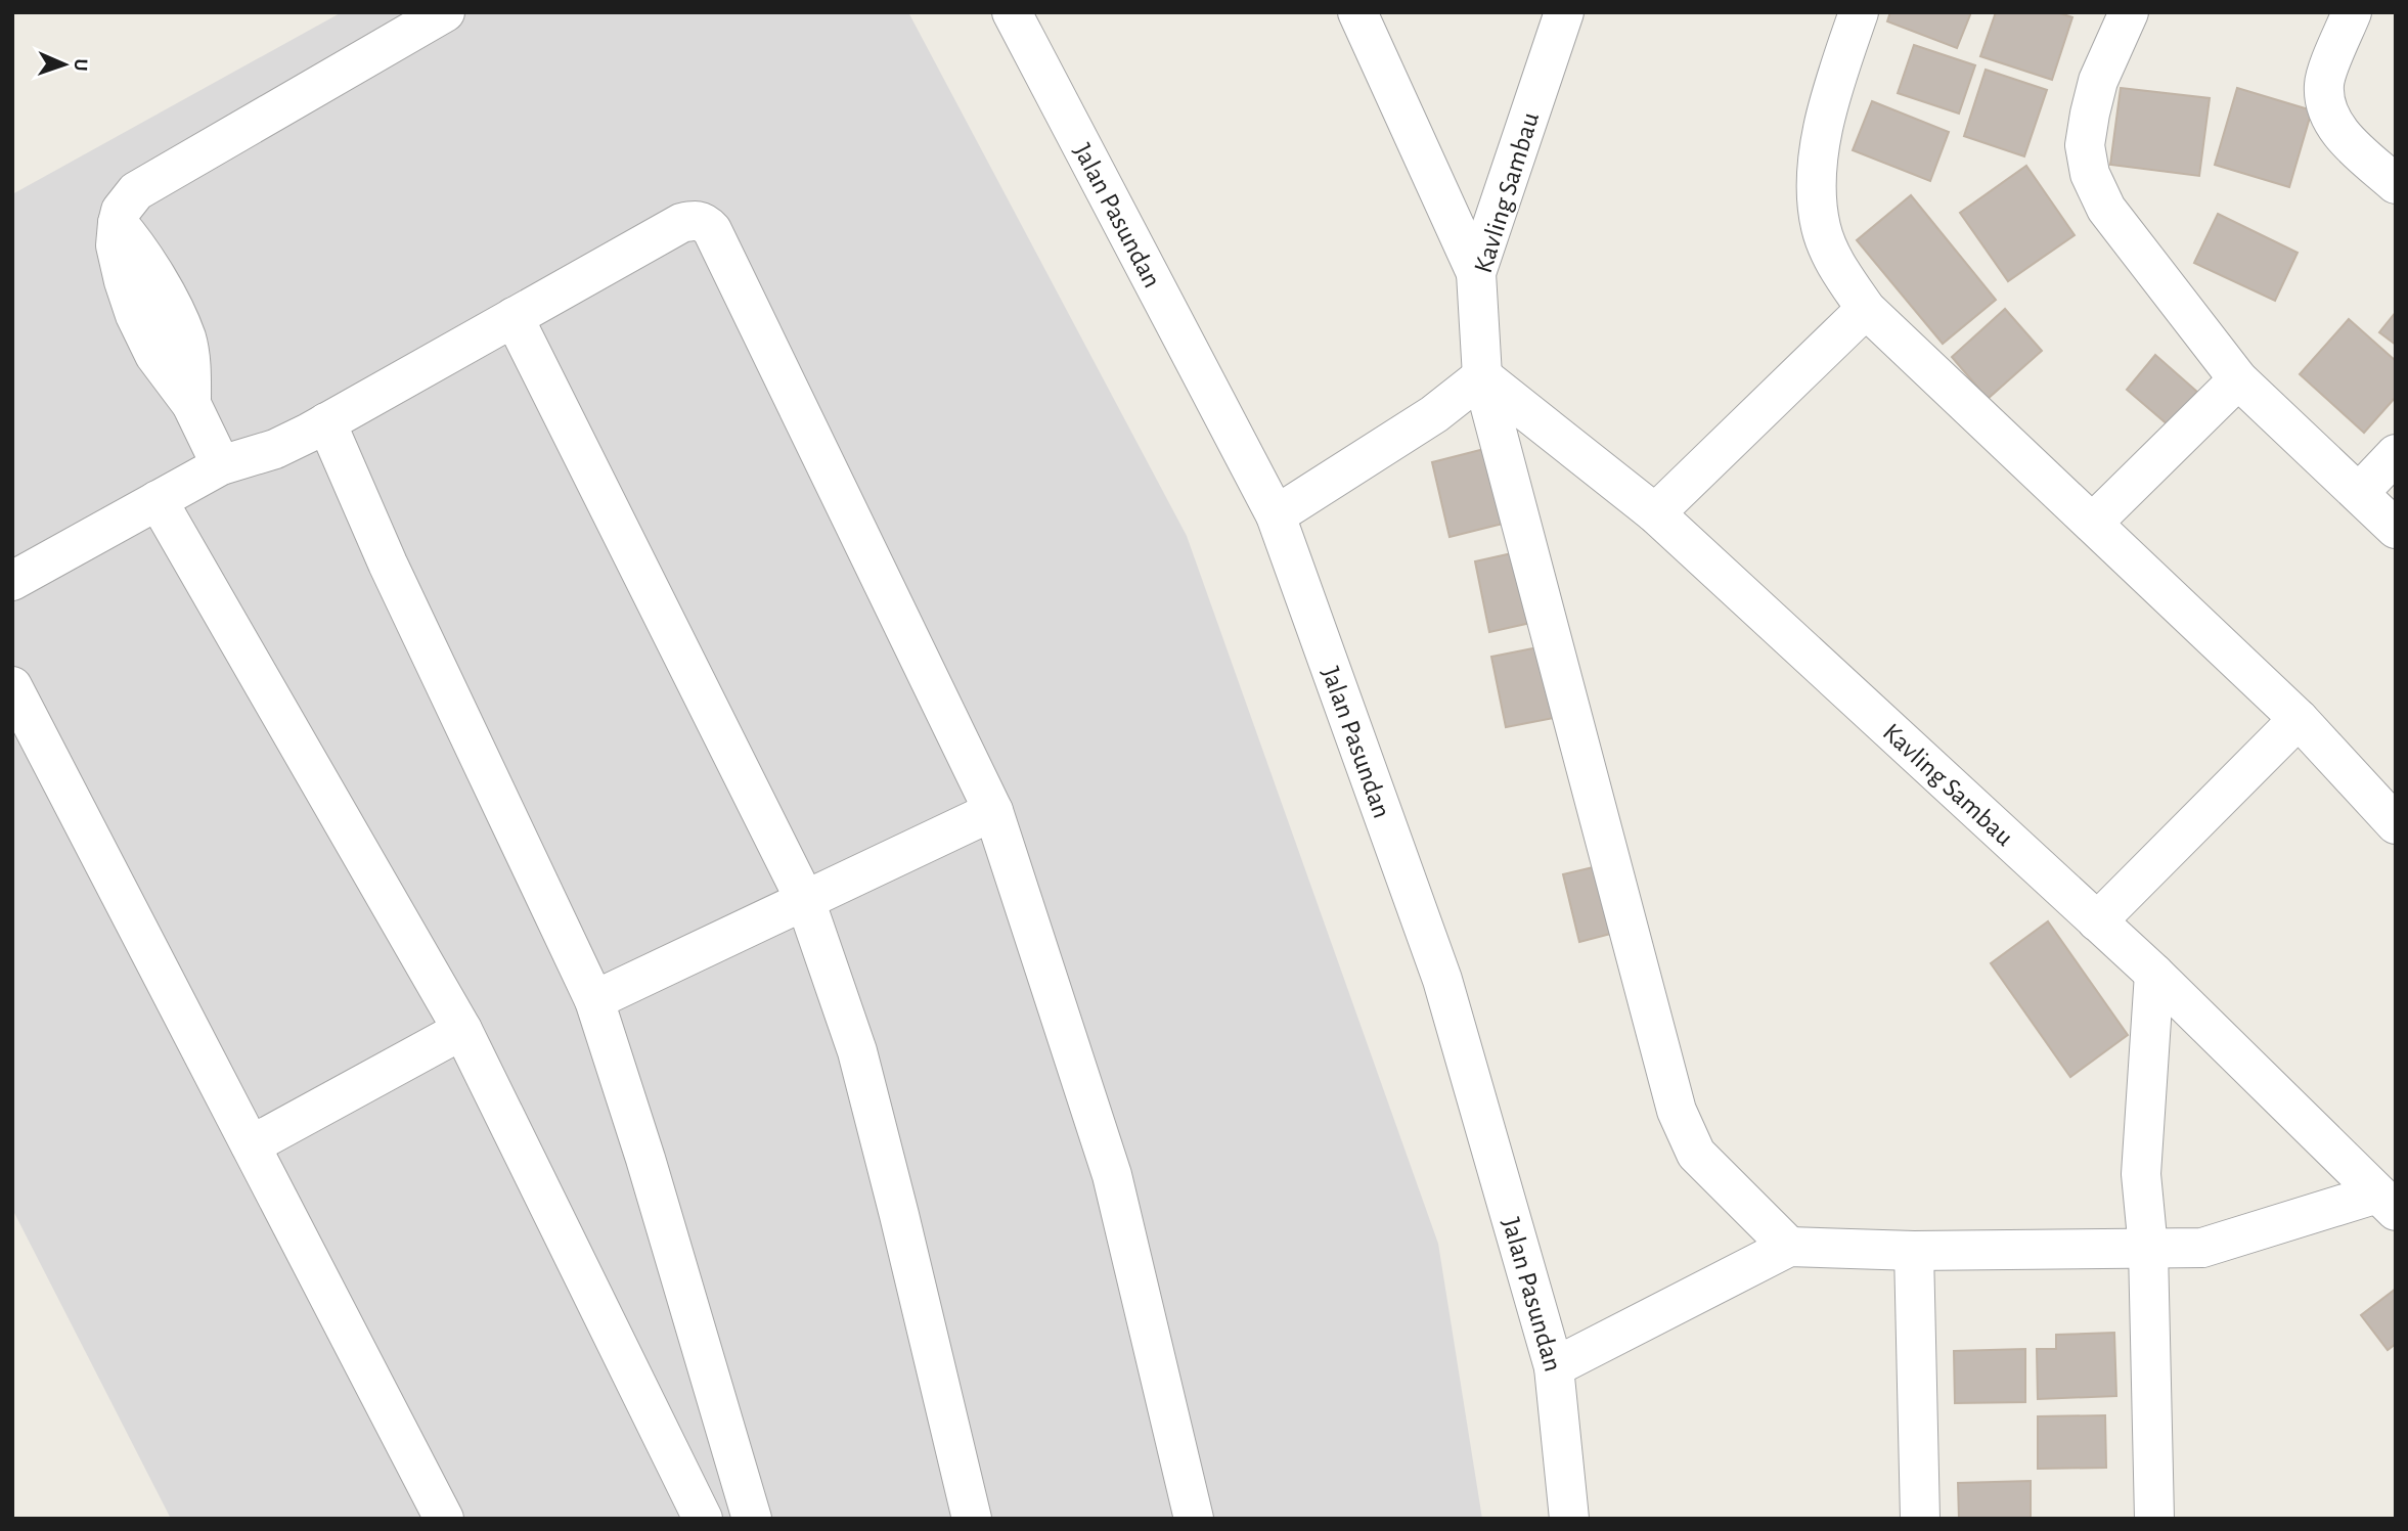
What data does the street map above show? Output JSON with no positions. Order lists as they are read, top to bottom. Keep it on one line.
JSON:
{"streets":{"street":["Kavling Sambau","Jalan Pasundan"]},"north":"right"}
